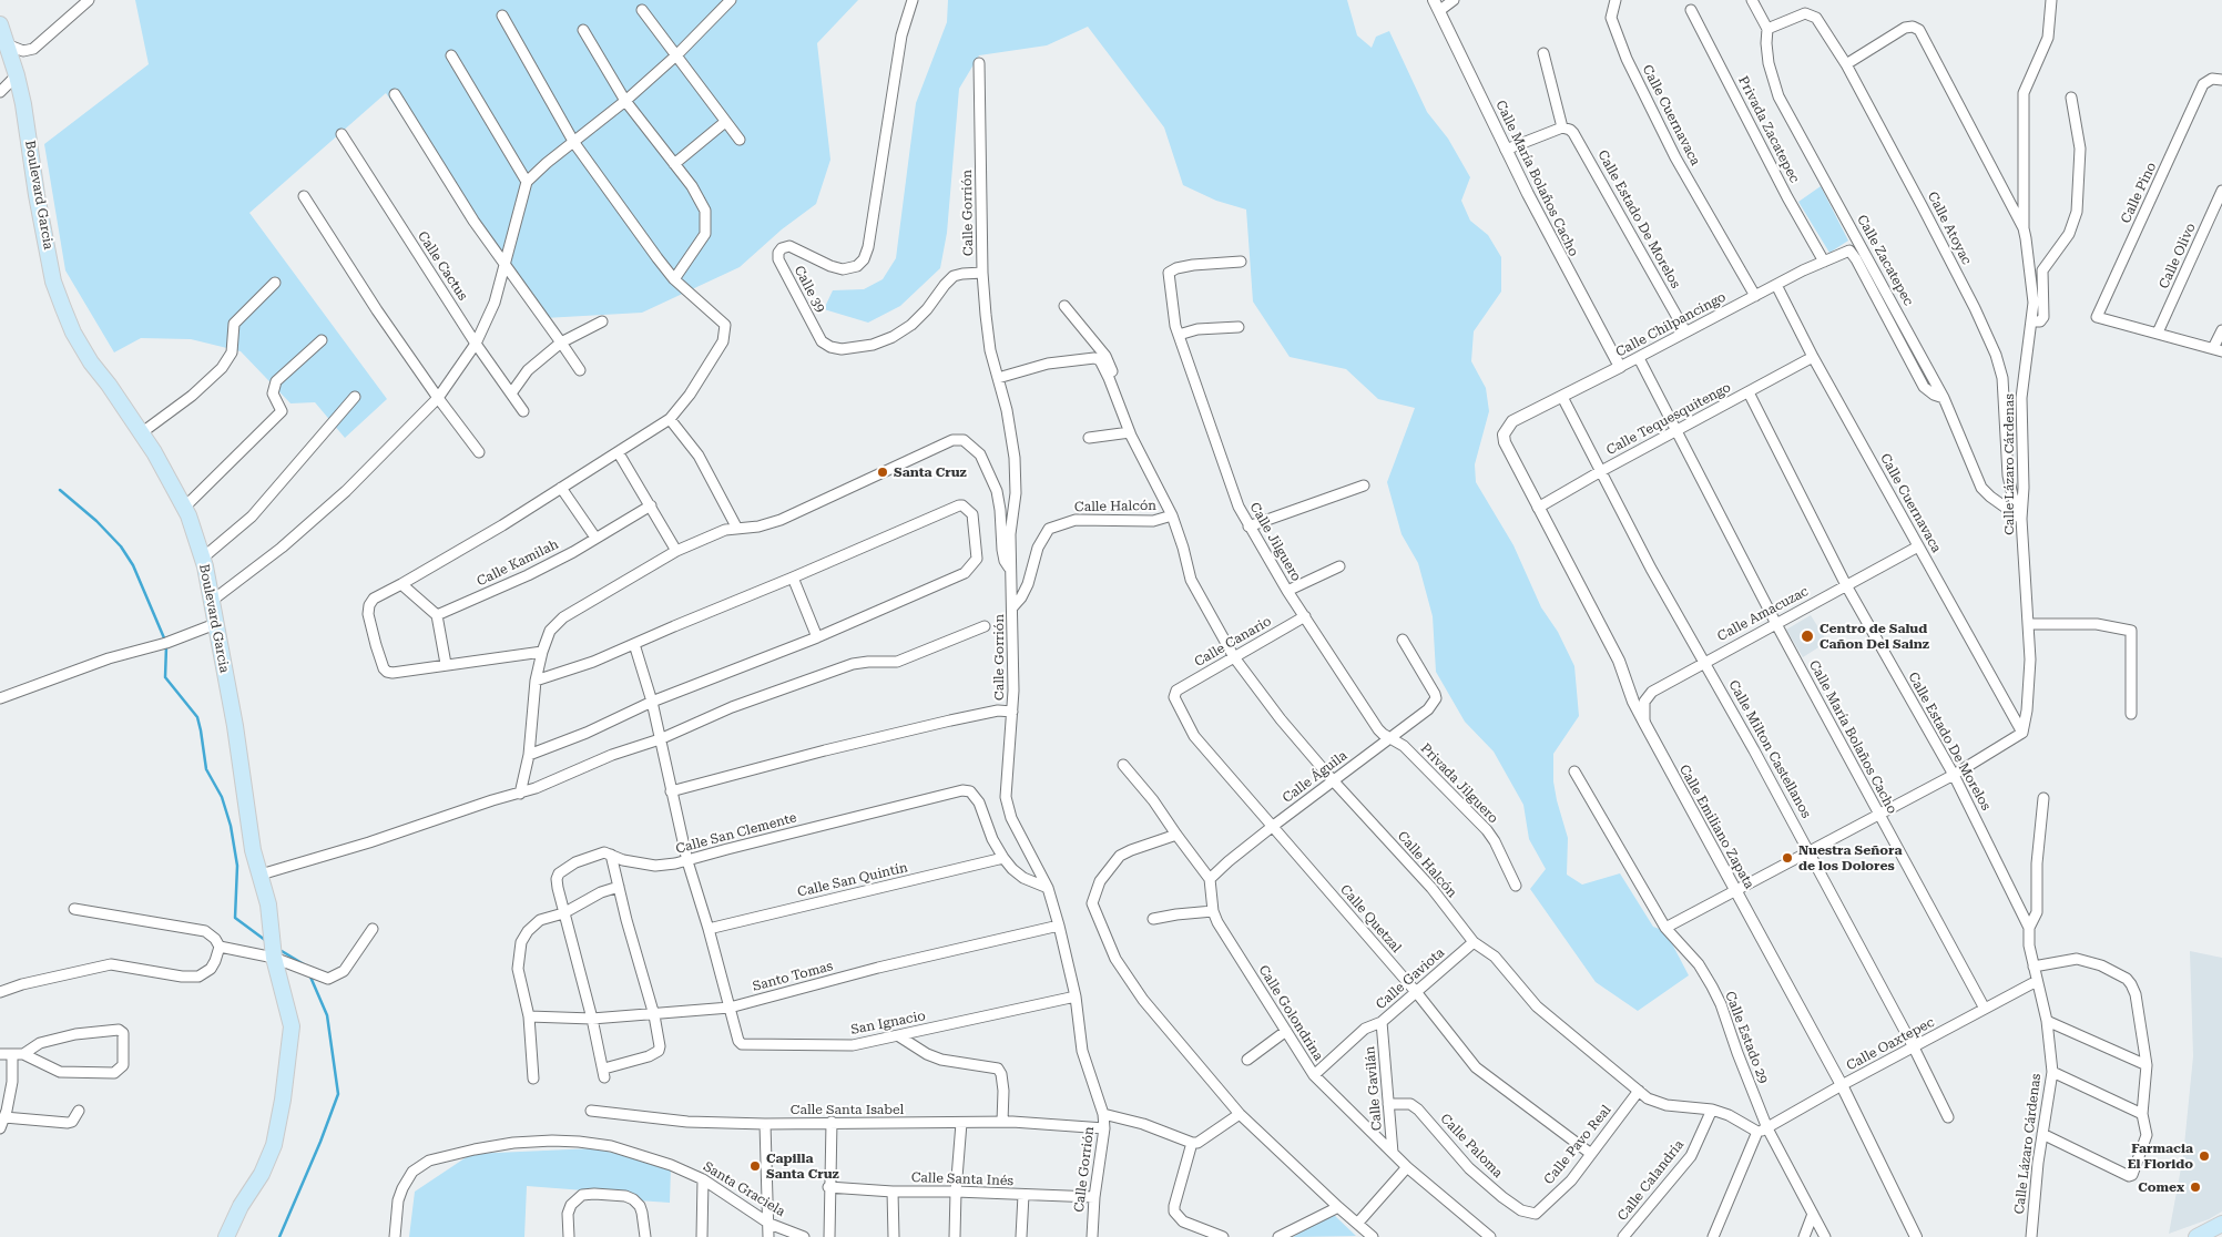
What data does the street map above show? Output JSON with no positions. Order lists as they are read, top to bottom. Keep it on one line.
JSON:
{"streets":{"main road":["Boulevard Garcia"],"street":["Calle Cuernavaca","Privada Zacatepec","Calle María Bolaños Cacho","Calle Pino","Calle Gorrión","Calle Estado De Morelos","Calle Atoyac","Calle Olivo","Calle Zacatepec","Calle Cactus","Calle 39","Calle Chilpancingo","Calle Tequesquitengo","Calle Lázaro Cárdenas","Calle Halcón","Calle Jilguero","Calle Kamilah","Calle Amacuzac","Calle Canario","Calle Milton Castellanos","Calle Águila","Privada Jilguero","Calle Emiliano Zapata","Calle San Clemente","Calle San Quintín","Calle Quetzal","Santo Tomas","Calle Gaviota","Calle Golondrina","San Ignacio","Calle Estado 29","Calle Oaxtepec","Calle Gavilán","Calle Santa Isabel","Calle Pavo Real","Calle Paloma","Calle Santa Inés","Calle Calandria","Santa Graciela"]},"crossings":[["Calle Cuernavaca","Calle Chilpancingo"],["Calle Cuernavaca","Calle Tequesquitengo"],["Calle Cuernavaca","Calle Lázaro Cárdenas"],["Calle Cuernavaca","Calle Amacuzac"],["Privada Zacatepec","Calle Chilpancingo"],["Calle María Bolaños Cacho","Calle Chilpancingo"],["Calle María Bolaños Cacho","Calle Tequesquitengo"],["Calle María Bolaños Cacho","Calle Amacuzac"],["Calle María Bolaños Cacho","Calle Oaxtepec"],["Calle Pino","Calle Olivo"],["Calle Gorrión","Calle 39"],["Calle Gorrión","Calle Halcón"],["Calle Gorrión","Calle San Clemente"],["Calle Gorrión","Santo Tomas"],["Calle Gorrión","San Ignacio"],["Calle Gorrión","Calle Santa Isabel"],["Calle Gorrión","Calle Santa Inés"],["Calle Estado De Morelos","Calle Chilpancingo"],["Calle Estado De Morelos","Calle Tequesquitengo"],["Calle Estado De Morelos","Calle Lázaro Cárdenas"],["Calle Estado De Morelos","Calle Amacuzac"],["Calle Atoyac","Calle Zacatepec"],["Calle Atoyac","Calle Lázaro Cárdenas"],["Calle Zacatepec","Calle Chilpancingo"],["Calle Zacatepec","Calle Lázaro Cárdenas"],["Calle Chilpancingo","Calle Milton Castellanos"],["Calle Chilpancingo","Calle Emiliano Zapata"],["Calle Tequesquitengo","Calle Milton Castellanos"],["Calle Tequesquitengo","Calle Emiliano Zapata"],["Calle Lázaro Cárdenas","Calle Oaxtepec"],["Calle Halcón","Calle Canario"],["Calle Halcón","Calle Águila"],["Calle Halcón","Calle Gaviota"],["Calle Halcón","Calle Estado 29"],["Calle Halcón","Calle Oaxtepec"],["Calle Halcón","Calle Pavo Real"],["Calle Halcón","Calle Calandria"],["Calle Jilguero","Calle Canario"],["Calle Jilguero","Calle Águila"],["Calle Jilguero","Privada Jilguero"],["Calle Amacuzac","Calle Milton Castellanos"],["Calle Amacuzac","Calle Emiliano Zapata"],["Calle Canario","Calle Quetzal"],["Calle Milton Castellanos","Calle Oaxtepec"],["Calle Águila","Privada Jilguero"],["Calle Águila","Calle Quetzal"],["Calle Águila","Calle Golondrina"],["Calle Emiliano Zapata","Calle Oaxtepec"],["Calle San Clemente","Calle San Quintín"],["Calle San Clemente","Santo Tomas"],["Calle San Clemente","San Ignacio"],["Calle San Quintín","San Ignacio"],["Calle Quetzal","Calle Gaviota"],["Calle Quetzal","Calle Pavo Real"],["Santo Tomas","San Ignacio"],["Calle Gaviota","Calle Golondrina"],["Calle Gaviota","Calle Gavilán"],["Calle Golondrina","Calle Gavilán"],["Calle Estado 29","Calle Oaxtepec"],["Calle Gavilán","Calle Paloma"],["Calle Pavo Real","Calle Paloma"]],"places":["Santa Cruz","Centro de Salud Cañon Del Sainz","Nuestra Señora de los Dolores","Farmacia El Florido","Capilla Santa Cruz","Comex"]}
